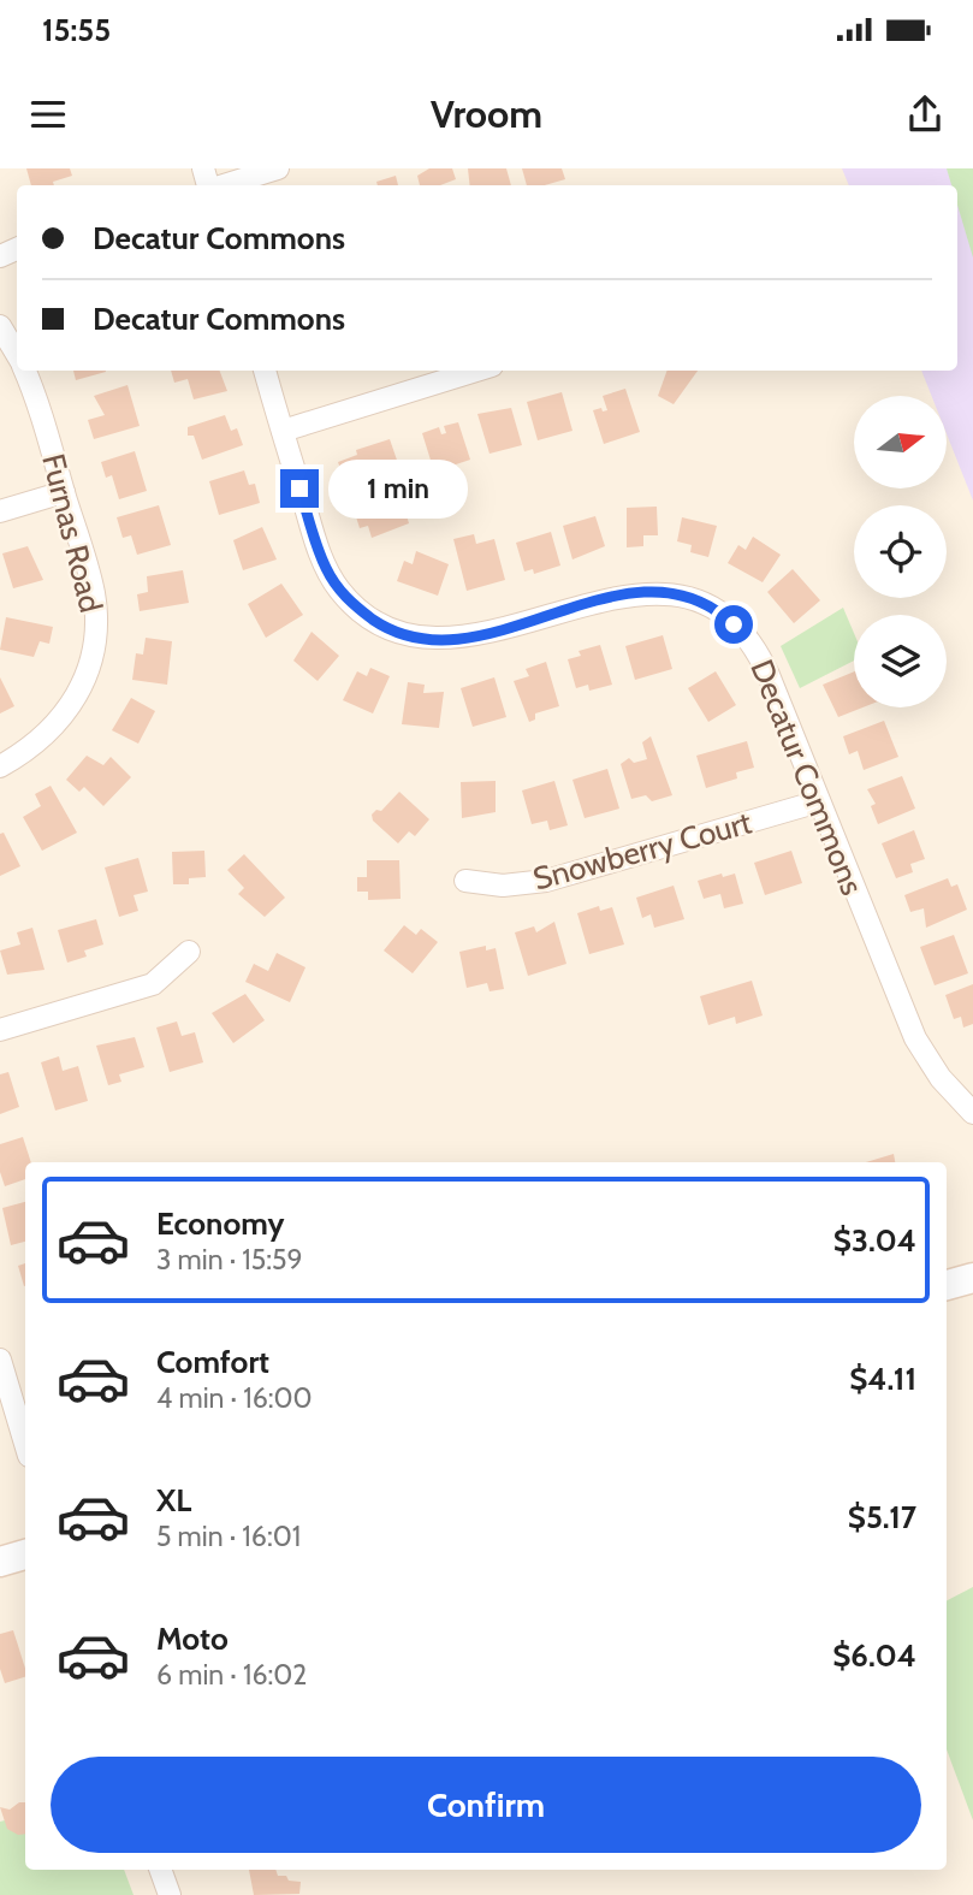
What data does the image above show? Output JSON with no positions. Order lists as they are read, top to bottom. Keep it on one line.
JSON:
{"streets":{"street":["Furnas Road","Decatur Commons","Snowberry Court"]},"crossings":[["Decatur Commons","Snowberry Court"]],"north":"right","page":{"status":"15:55","header":"Vroom","banner":["Decatur Commons","Decatur Commons"],"bubble":"1 min","list":[{"name":"Economy","note":"3 min · 15:59","value":"$3.04"},{"name":"Comfort","note":"4 min · 16:00","value":"$4.11"},{"name":"XL","note":"5 min · 16:01","value":"$5.17"},{"name":"Moto","note":"6 min · 16:02","value":"$6.04"}],"buttons":"Confirm"}}
